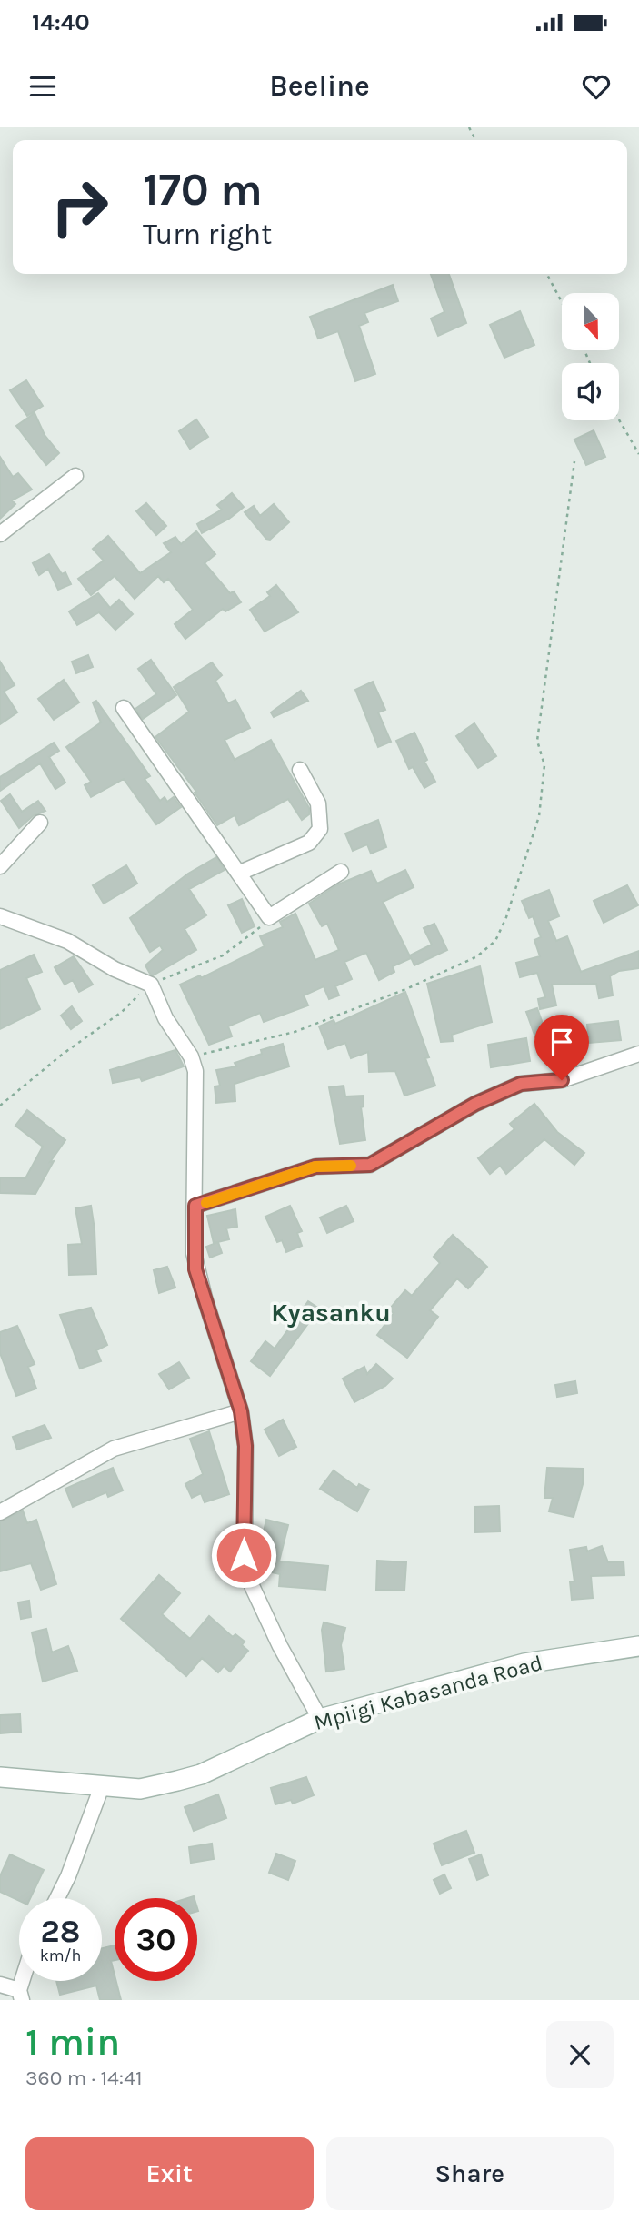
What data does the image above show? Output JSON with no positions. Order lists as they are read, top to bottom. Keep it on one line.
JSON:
{"streets":{"main road":["Mpiigi Kabasanda Road"]},"districts":["Kyasanku"],"north":"bottom","page":{"status":"14:40","header":"Beeline","turn":["170 m","Turn right"],"speed":"28 km/h","limit":"30","heading":["1 min","360 m · 14:41"],"buttons":["Exit","Share"]}}
